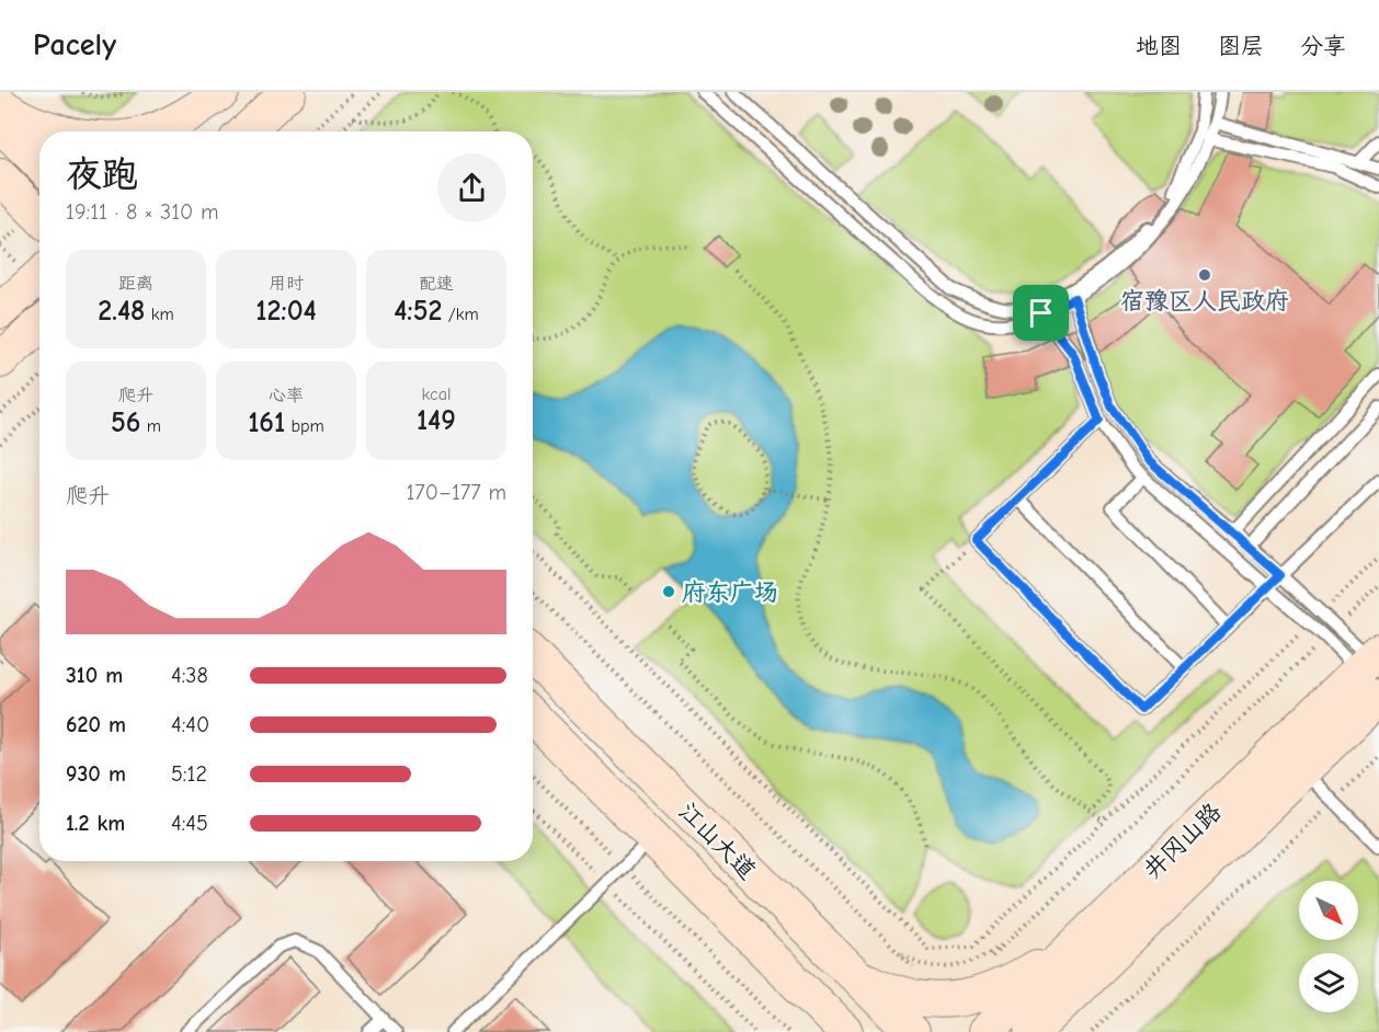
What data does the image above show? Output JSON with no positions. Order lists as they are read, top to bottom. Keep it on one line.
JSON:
{"streets":{"main road":["江山大道","井冈山路"]},"places":["宿豫区人民政府","府东广场"],"north":"bottom right","page":{"header":"Pacely","nav":["地图","图层","分享"],"heading":["夜跑","19:11 · 8 × 310 m"],"stats":[["距离","2.48 km"],["用时","12:04"],["配速","4:52 /km"],["爬升","56 m"],["心率","161 bpm"],["kcal","149"]],"chart":["爬升","170–177 m"],"list":[{"name":"310 m","note":"4:38"},{"name":"620 m","note":"4:40"},{"name":"930 m","note":"5:12"},{"name":"1.2 km","note":"4:45"}]}}
